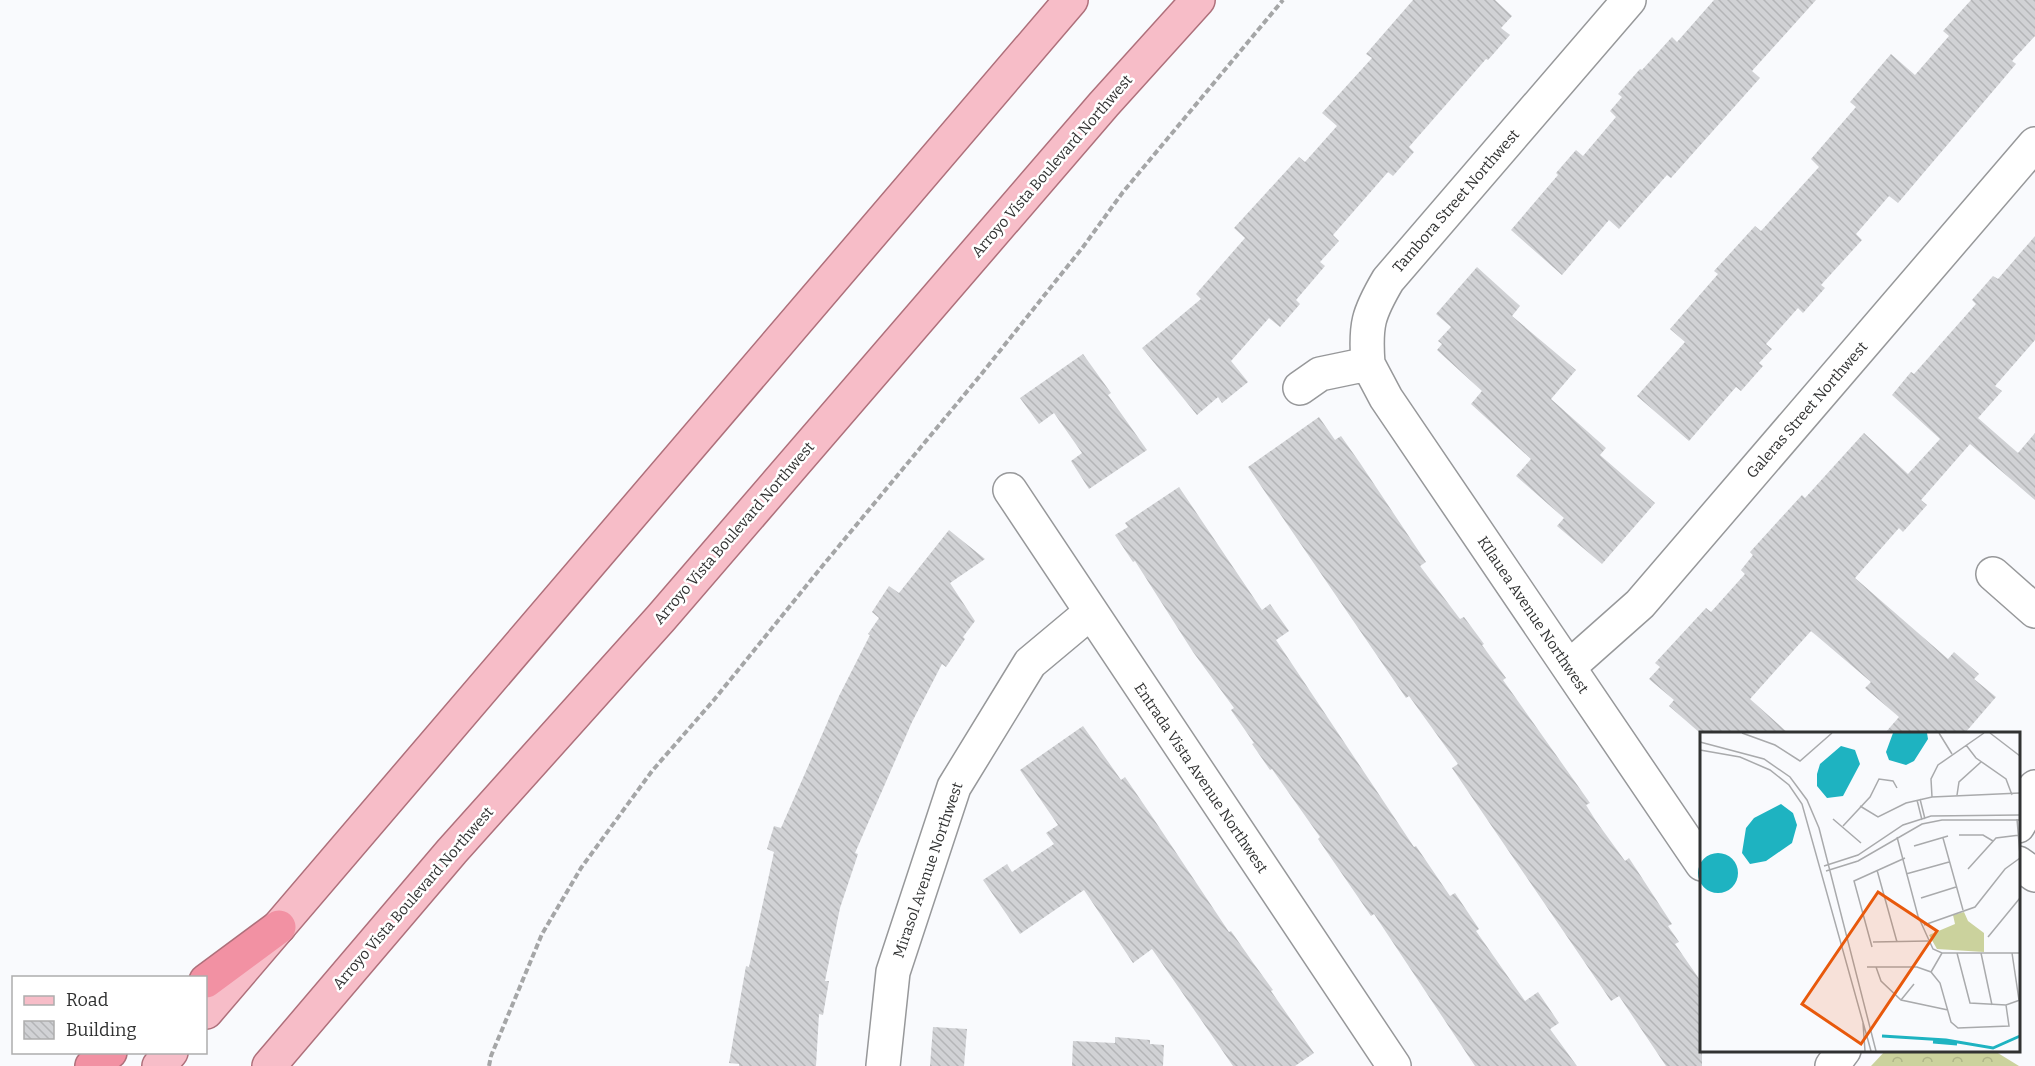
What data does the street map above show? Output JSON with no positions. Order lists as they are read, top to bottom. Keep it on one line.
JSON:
{"streets":{"main road":["Arroyo Vista Boulevard Northwest"],"street":["Tambora Street Northwest","Galeras Street Northwest","KIlauea Avenue Northwest","Entrada Vista Avenue Northwest","Mirasol Avenue Northwest"]},"crossings":[["Tambora Street Northwest","KIlauea Avenue Northwest"],["Galeras Street Northwest","KIlauea Avenue Northwest"],["Entrada Vista Avenue Northwest","Mirasol Avenue Northwest"]],"legend":["Road","Building"]}
